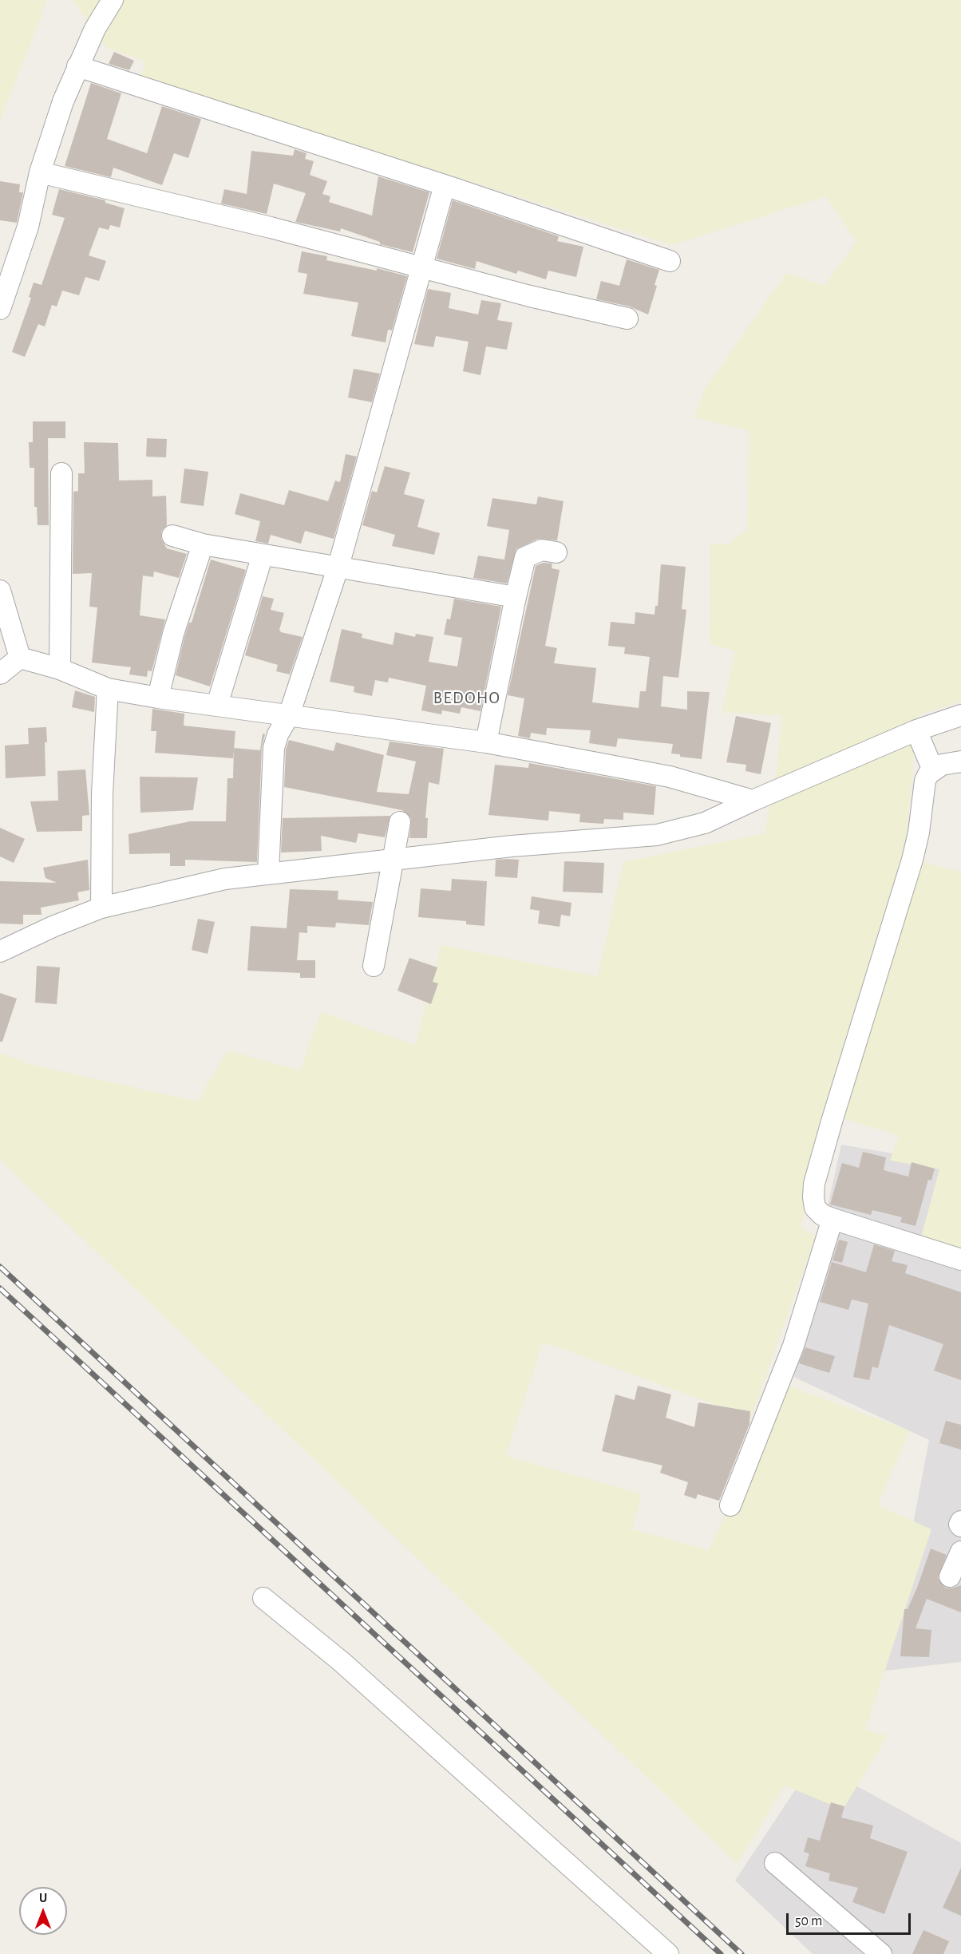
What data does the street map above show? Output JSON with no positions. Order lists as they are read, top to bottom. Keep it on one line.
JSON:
{"districts":["BEDOHO"],"scale_bar":"50 m","north":"top"}
